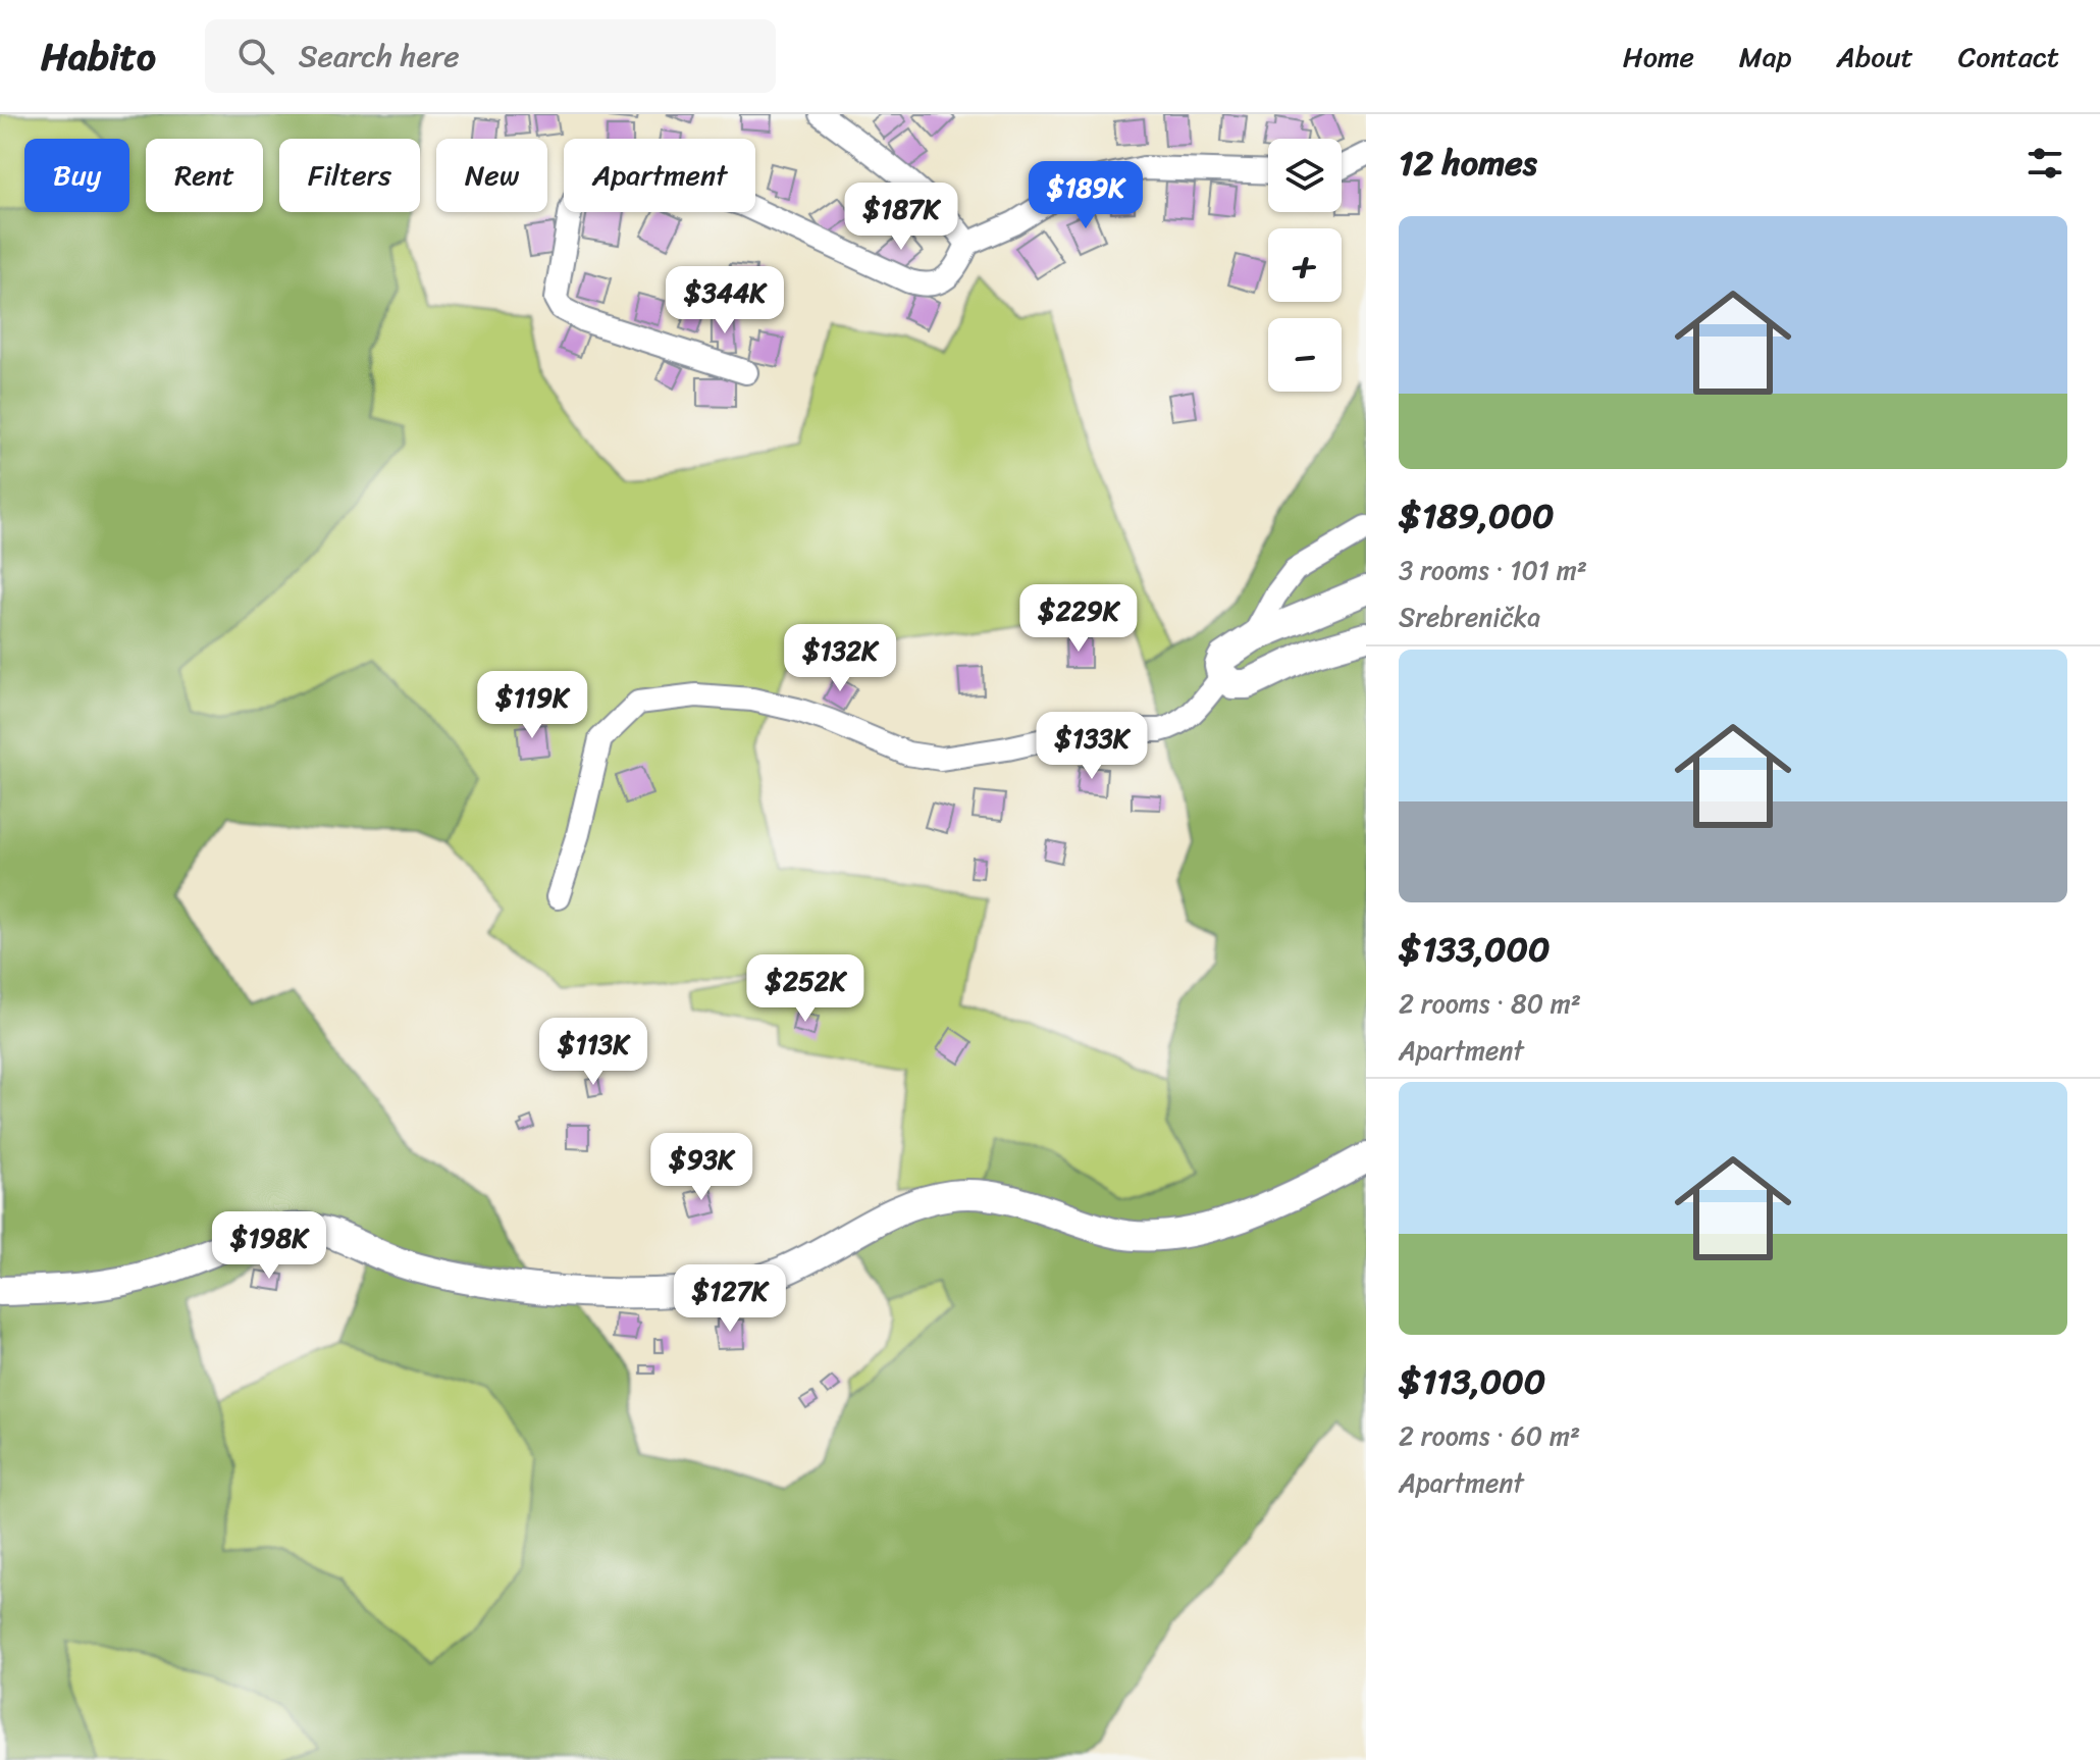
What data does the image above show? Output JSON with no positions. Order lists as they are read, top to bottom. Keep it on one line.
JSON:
{"page":{"header":"Habito","search":"Search here","nav":["Home","Map","About","Contact"],"heading":"12 homes","map_buttons":["+","−"],"chip":["Buy","Rent","Filters","New","Apartment"],"price":["$189K","$187K","$344K","$229K","$132K","$119K","$133K","$252K","$113K","$93K","$198K","$127K"],"list":[{"name":"$189,000","note":"3 rooms · 101 m² · Srebrenička"},{"name":"$133,000","note":"2 rooms · 80 m² · Apartment"},{"name":"$113,000","note":"2 rooms · 60 m² · Apartment"}]}}
